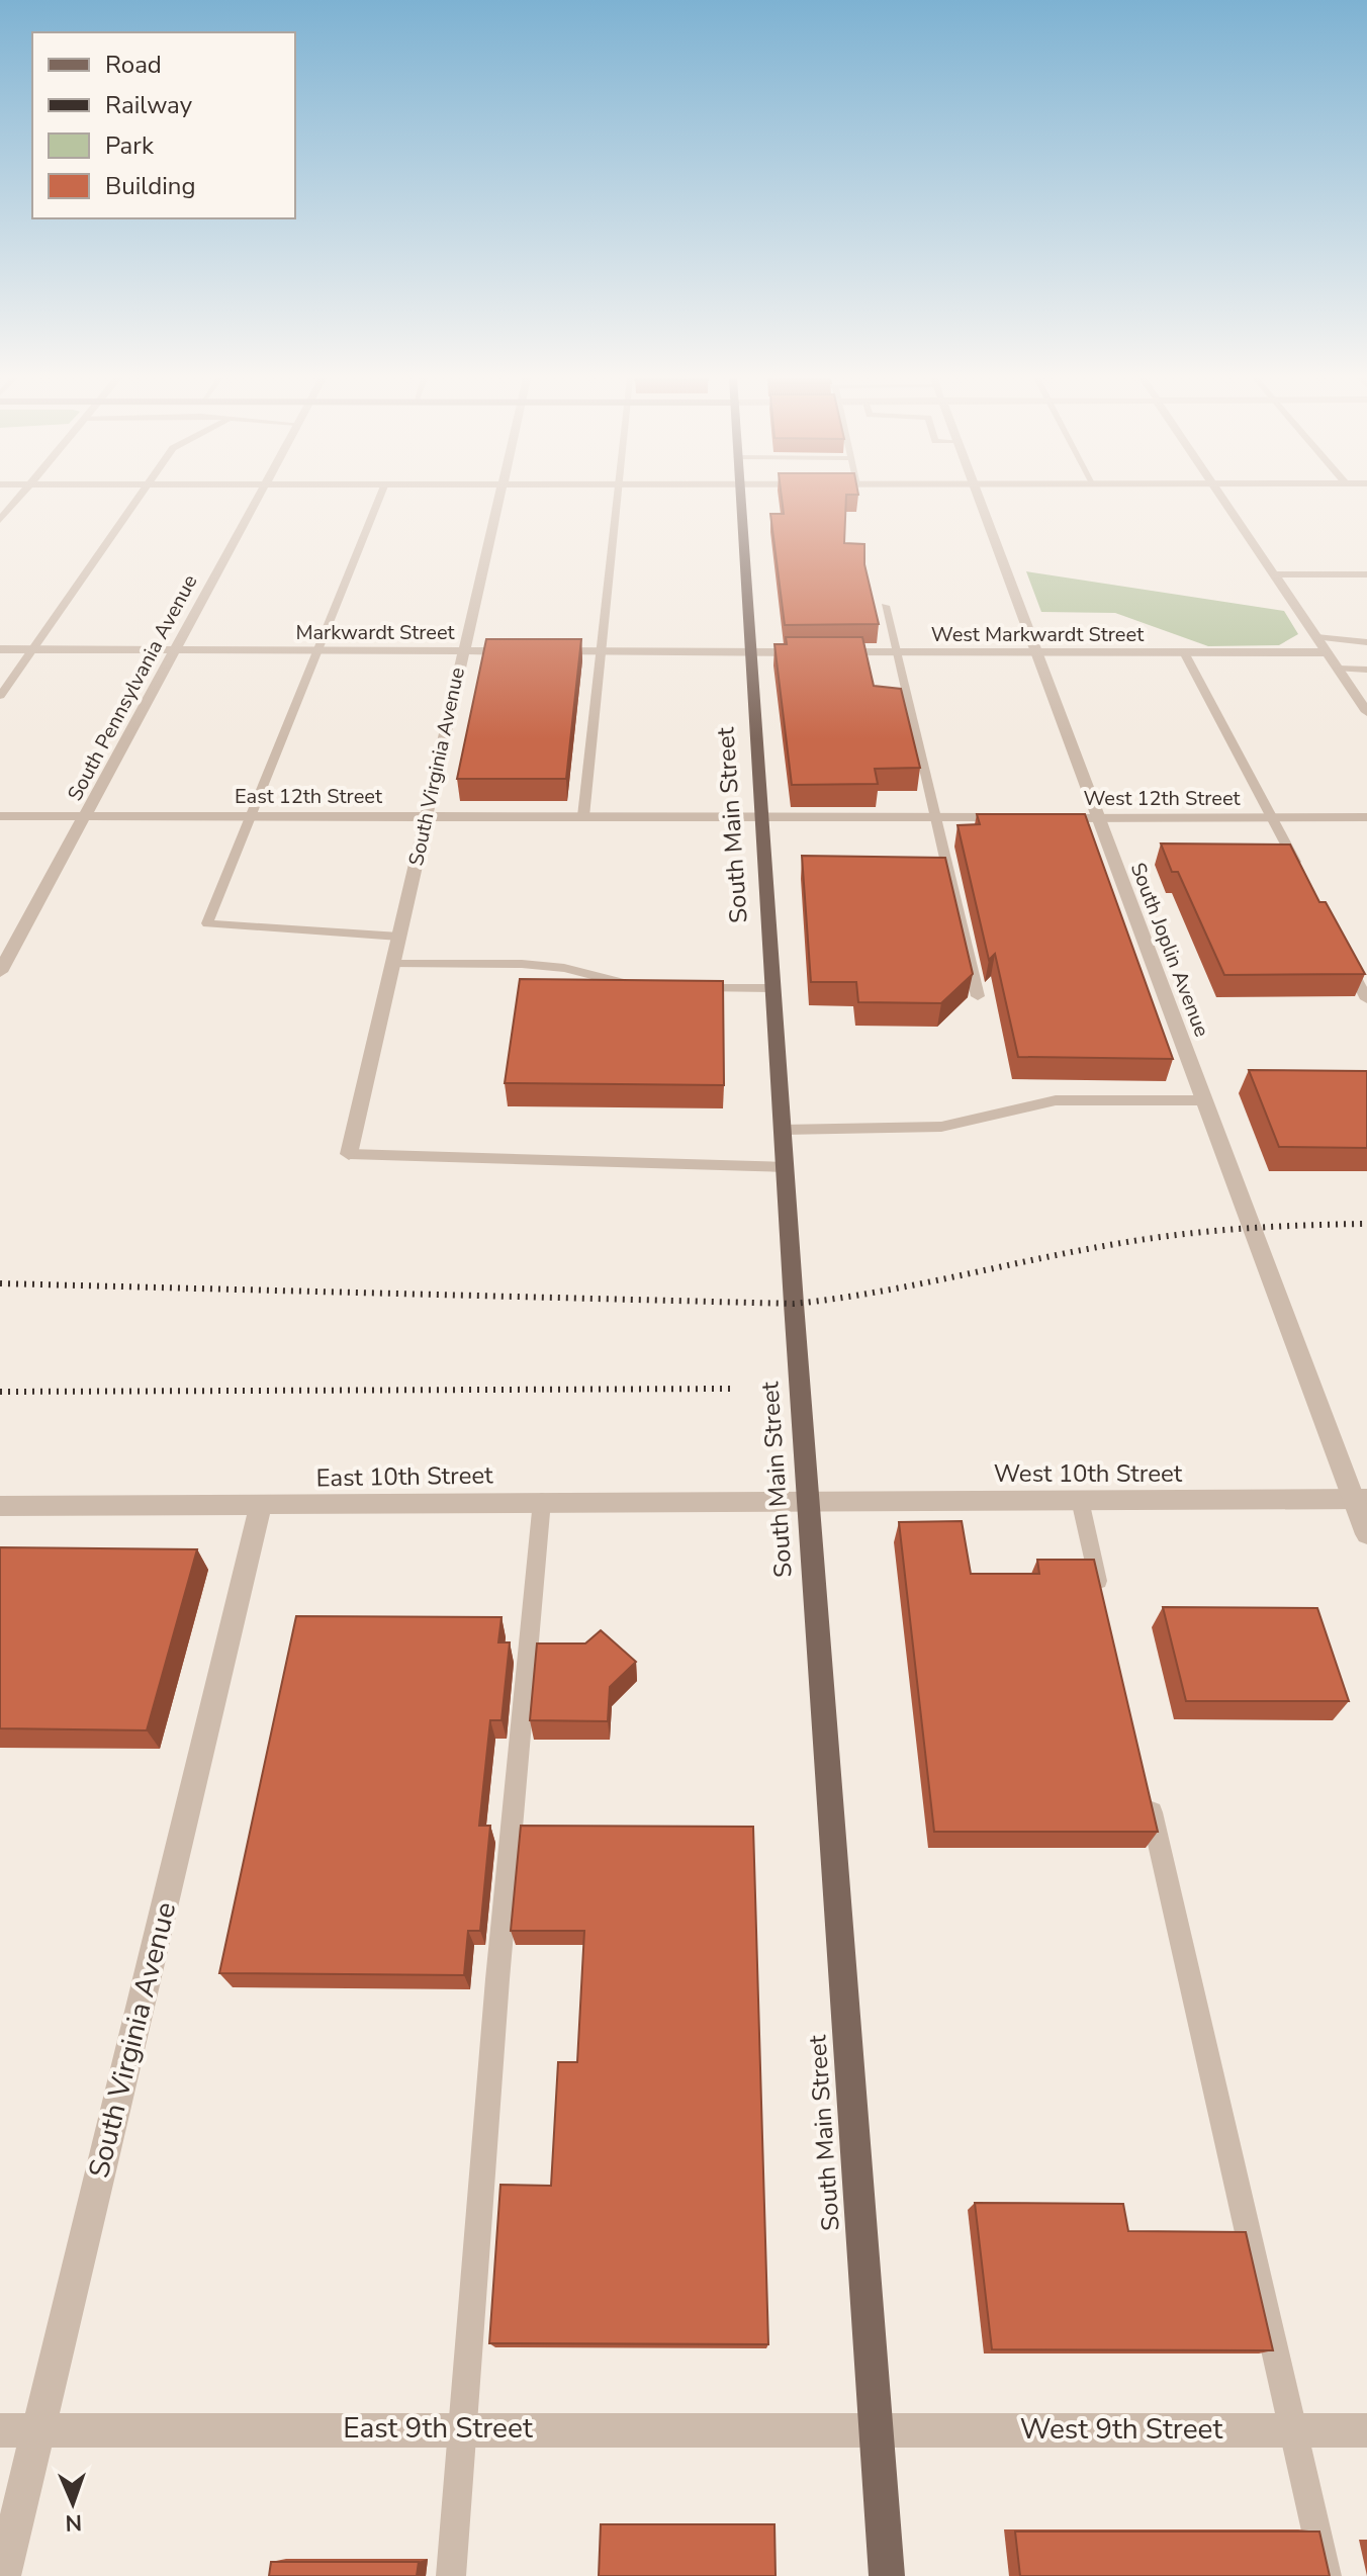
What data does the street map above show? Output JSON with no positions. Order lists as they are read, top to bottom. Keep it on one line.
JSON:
{"streets":{"main road":["South Main Street"],"street":["Markwardt Street","West Markwardt Street","South Pennsylvania Avenue","South Virginia Avenue","East 12th Street","West 12th Street","South Joplin Avenue","West 10th Street","East 10th Street","East 9th Street","West 9th Street"]},"crossings":[["Markwardt Street","South Pennsylvania Avenue"],["Markwardt Street","South Virginia Avenue"],["West Markwardt Street","South Joplin Avenue"],["South Pennsylvania Avenue","East 12th Street"],["South Virginia Avenue","East 12th Street"],["South Virginia Avenue","East 10th Street"],["South Virginia Avenue","East 9th Street"],["East 12th Street","South Main Street"],["West 12th Street","South Joplin Avenue"],["South Main Street","West 10th Street"],["South Main Street","East 10th Street"],["South Main Street","East 9th Street"],["South Main Street","West 9th Street"],["South Joplin Avenue","West 10th Street"],["West 10th Street","East 10th Street"],["East 9th Street","West 9th Street"]],"legend":["Road","Railway","Park","Building"],"north":"bottom"}
